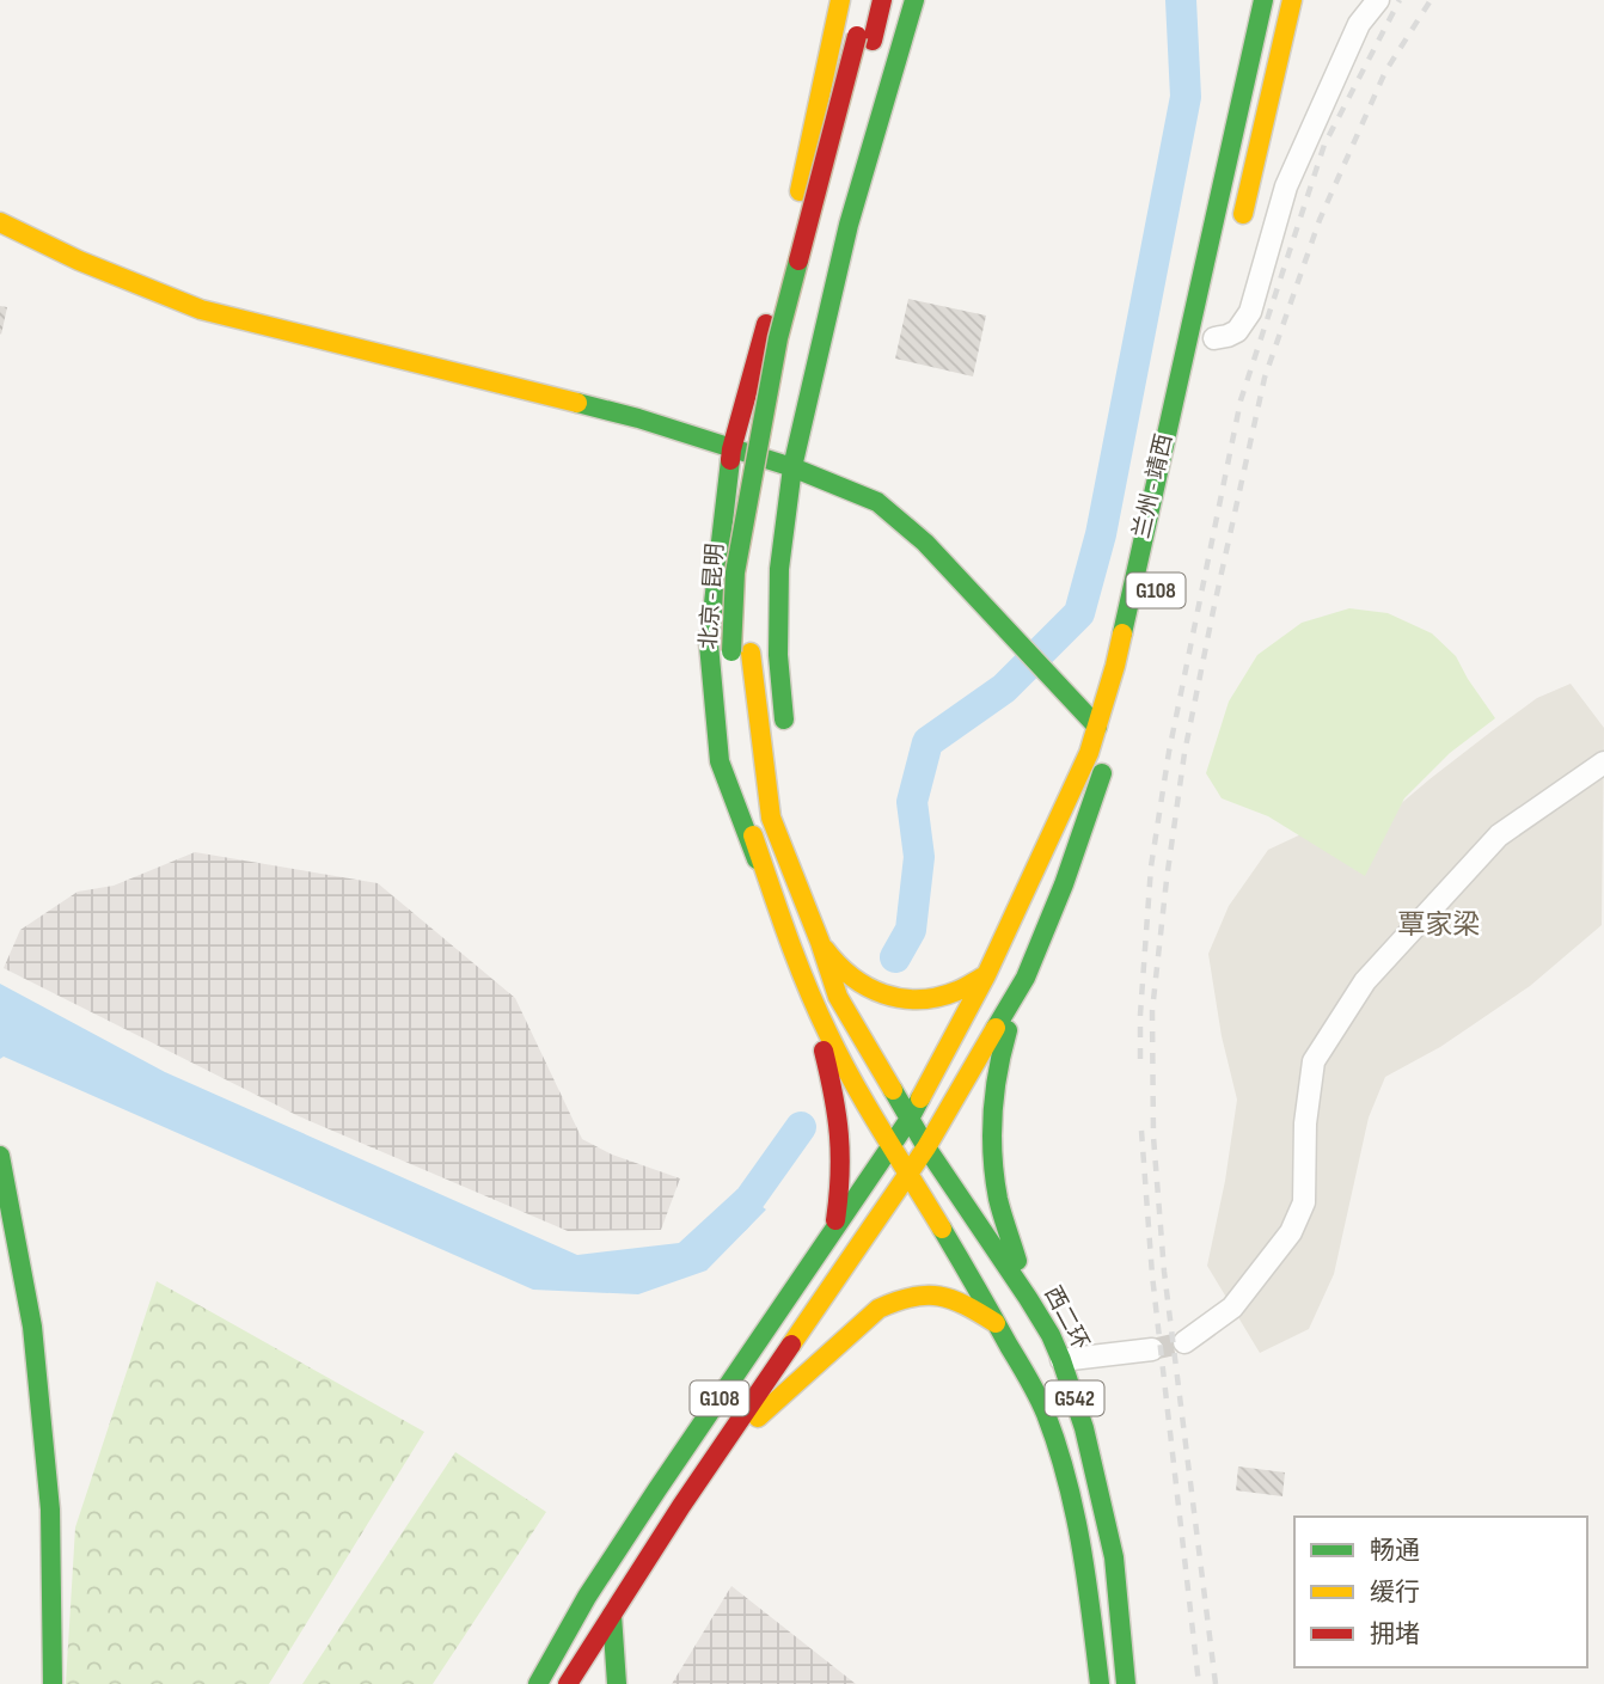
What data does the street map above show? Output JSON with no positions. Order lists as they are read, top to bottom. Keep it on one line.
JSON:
{"streets":{"main road":["兰州 - 靖西","G108","北京 - 昆明","西二环","G542"]},"crossings":[["兰州 - 靖西","G108"],["兰州 - 靖西","北京 - 昆明"],["兰州 - 靖西","西二环"],["G108","北京 - 昆明"],["G108","西二环"],["G108","G542"],["北京 - 昆明","西二环"]],"districts":["覃家梁"],"legend":["畅通","缓行","拥堵"]}
